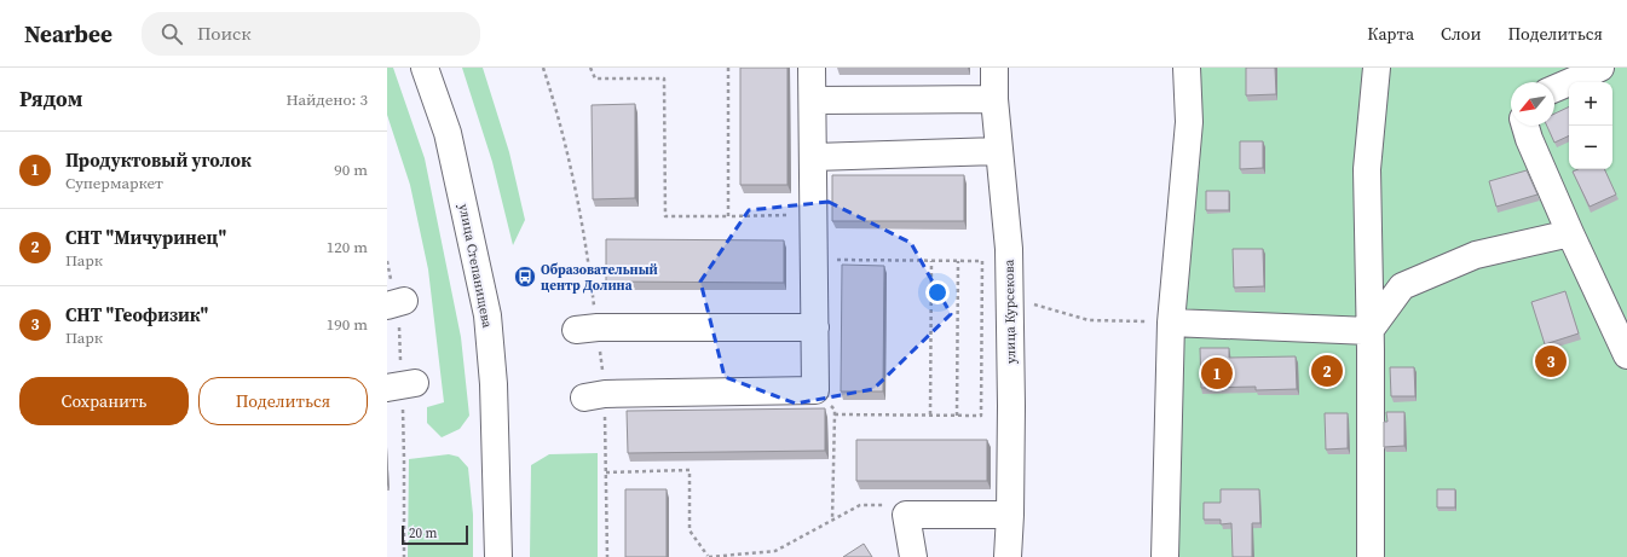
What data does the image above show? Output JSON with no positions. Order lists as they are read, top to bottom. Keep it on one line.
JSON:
{"streets":{"street":["улица Степанищева","улица Курсекова"]},"places":{"bus stop":["Образовательный центр Долина"]},"scale_bar":"20 m","north":"bottom left","page":{"header":"Nearbee","search":"Поиск","nav":["Карта","Слои","Поделиться"],"heading":["Рядом","Найдено: 3"],"map_buttons":["+","−"],"list":[{"mark":"1","name":"Продуктовый уголок","note":"Супермаркет","value":"90 m"},{"mark":"2","name":"СНТ \"Мичуринец\"","note":"Парк","value":"120 m"},{"mark":"3","name":"СНТ \"Геофизик\"","note":"Парк","value":"190 m"}],"pins":["3","2","1"],"buttons":["Сохранить","Поделиться"],"scale":"20 m"}}
